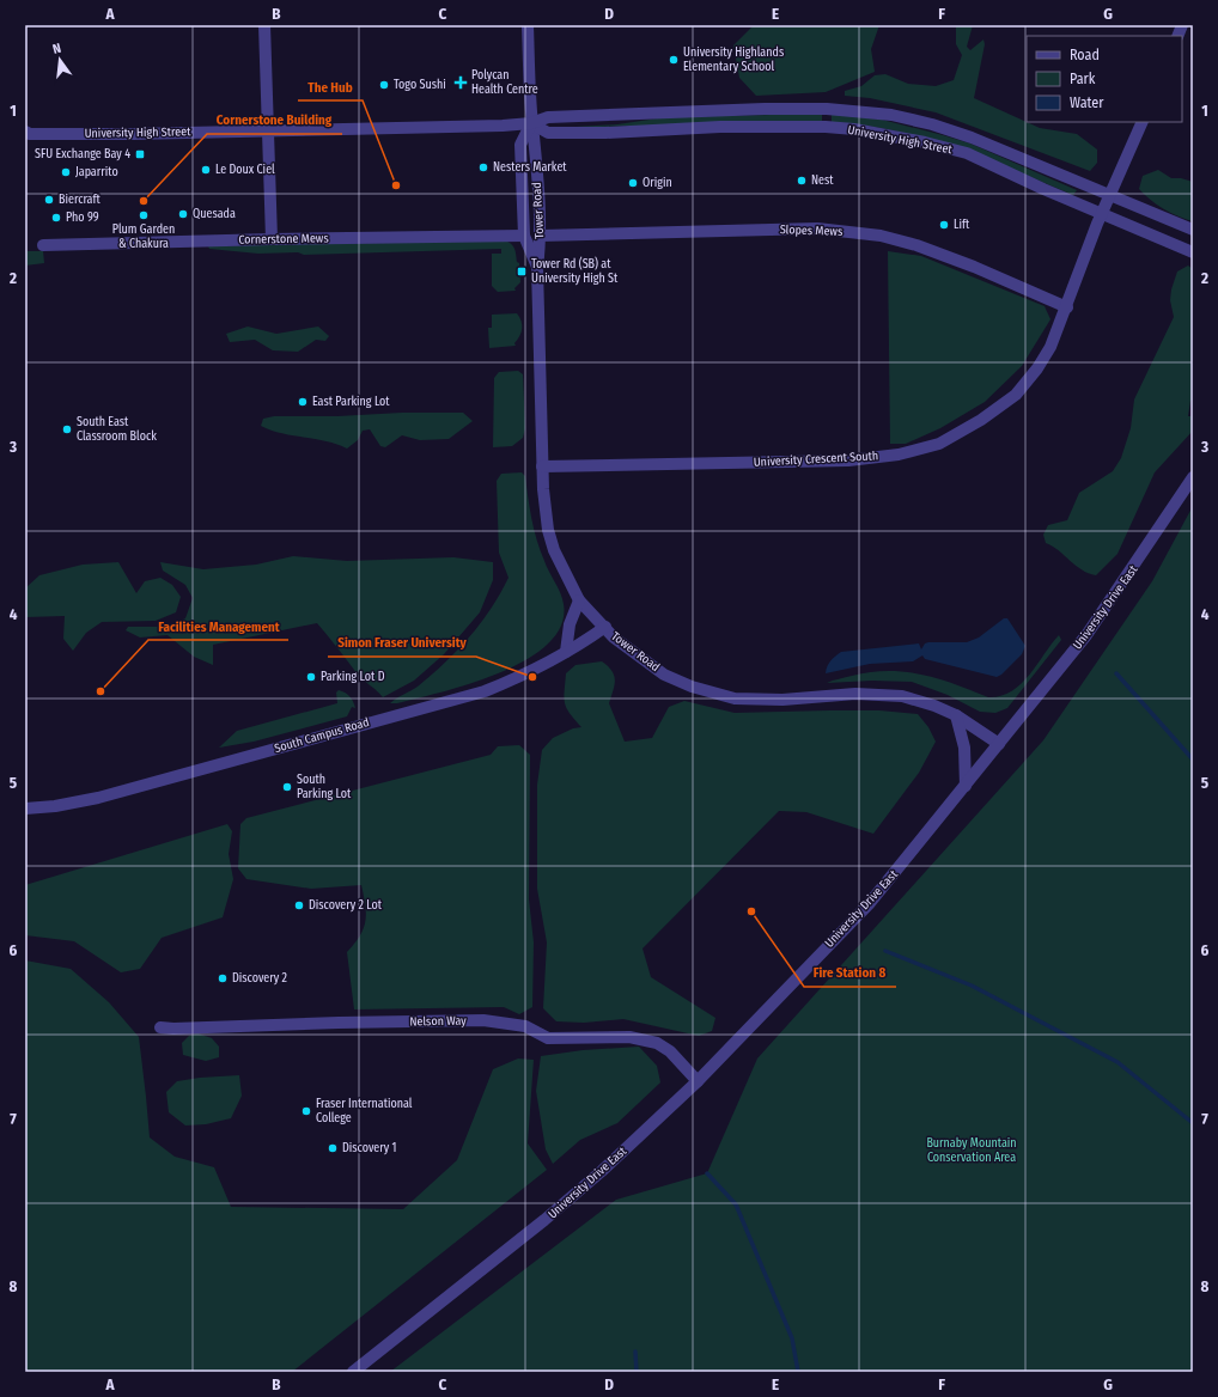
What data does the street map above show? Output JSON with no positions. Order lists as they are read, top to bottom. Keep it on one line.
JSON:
{"streets":{"street":["University High Street","Tower Road","Slopes Mews","Cornerstone Mews","University Crescent South","University Drive East","South Campus Road","Nelson Way"]},"crossings":[["University High Street","Tower Road"],["University High Street","University Crescent South"],["Tower Road","Slopes Mews"],["Tower Road","Cornerstone Mews"],["Tower Road","University Crescent South"],["Tower Road","University Drive East"],["Tower Road","South Campus Road"],["Slopes Mews","University Crescent South"],["University Drive East","Nelson Way"]],"parks":["Burnaby Mountain Conservation Area"],"places":{"other":["University Highlands Elementary School","Togo Sushi","Nesters Market","Le Doux Ciel","Japarrito","Nest","Origin","The Hub","Biercraft","Cornerstone Building","Quesada","Plum Garden & Chakura","Pho 99","Lift","East Parking Lot","South East Classroom Block","Parking Lot D","Simon Fraser University","Facilities Management","South Parking Lot","Discovery 2 Lot","Fire Station 8","Discovery 2","Fraser International College","Discovery 1"],"health":["Polycan Health Centre"],"transit":["SFU Exchange Bay 4","Tower Rd (SB) at University High St"]},"legend":["Road","Park","Water"],"north":"top","grid":{"columns":["A","B","C","D","E","F","G"],"rows":["1","2","3","4","5","6","7","8"]}}
